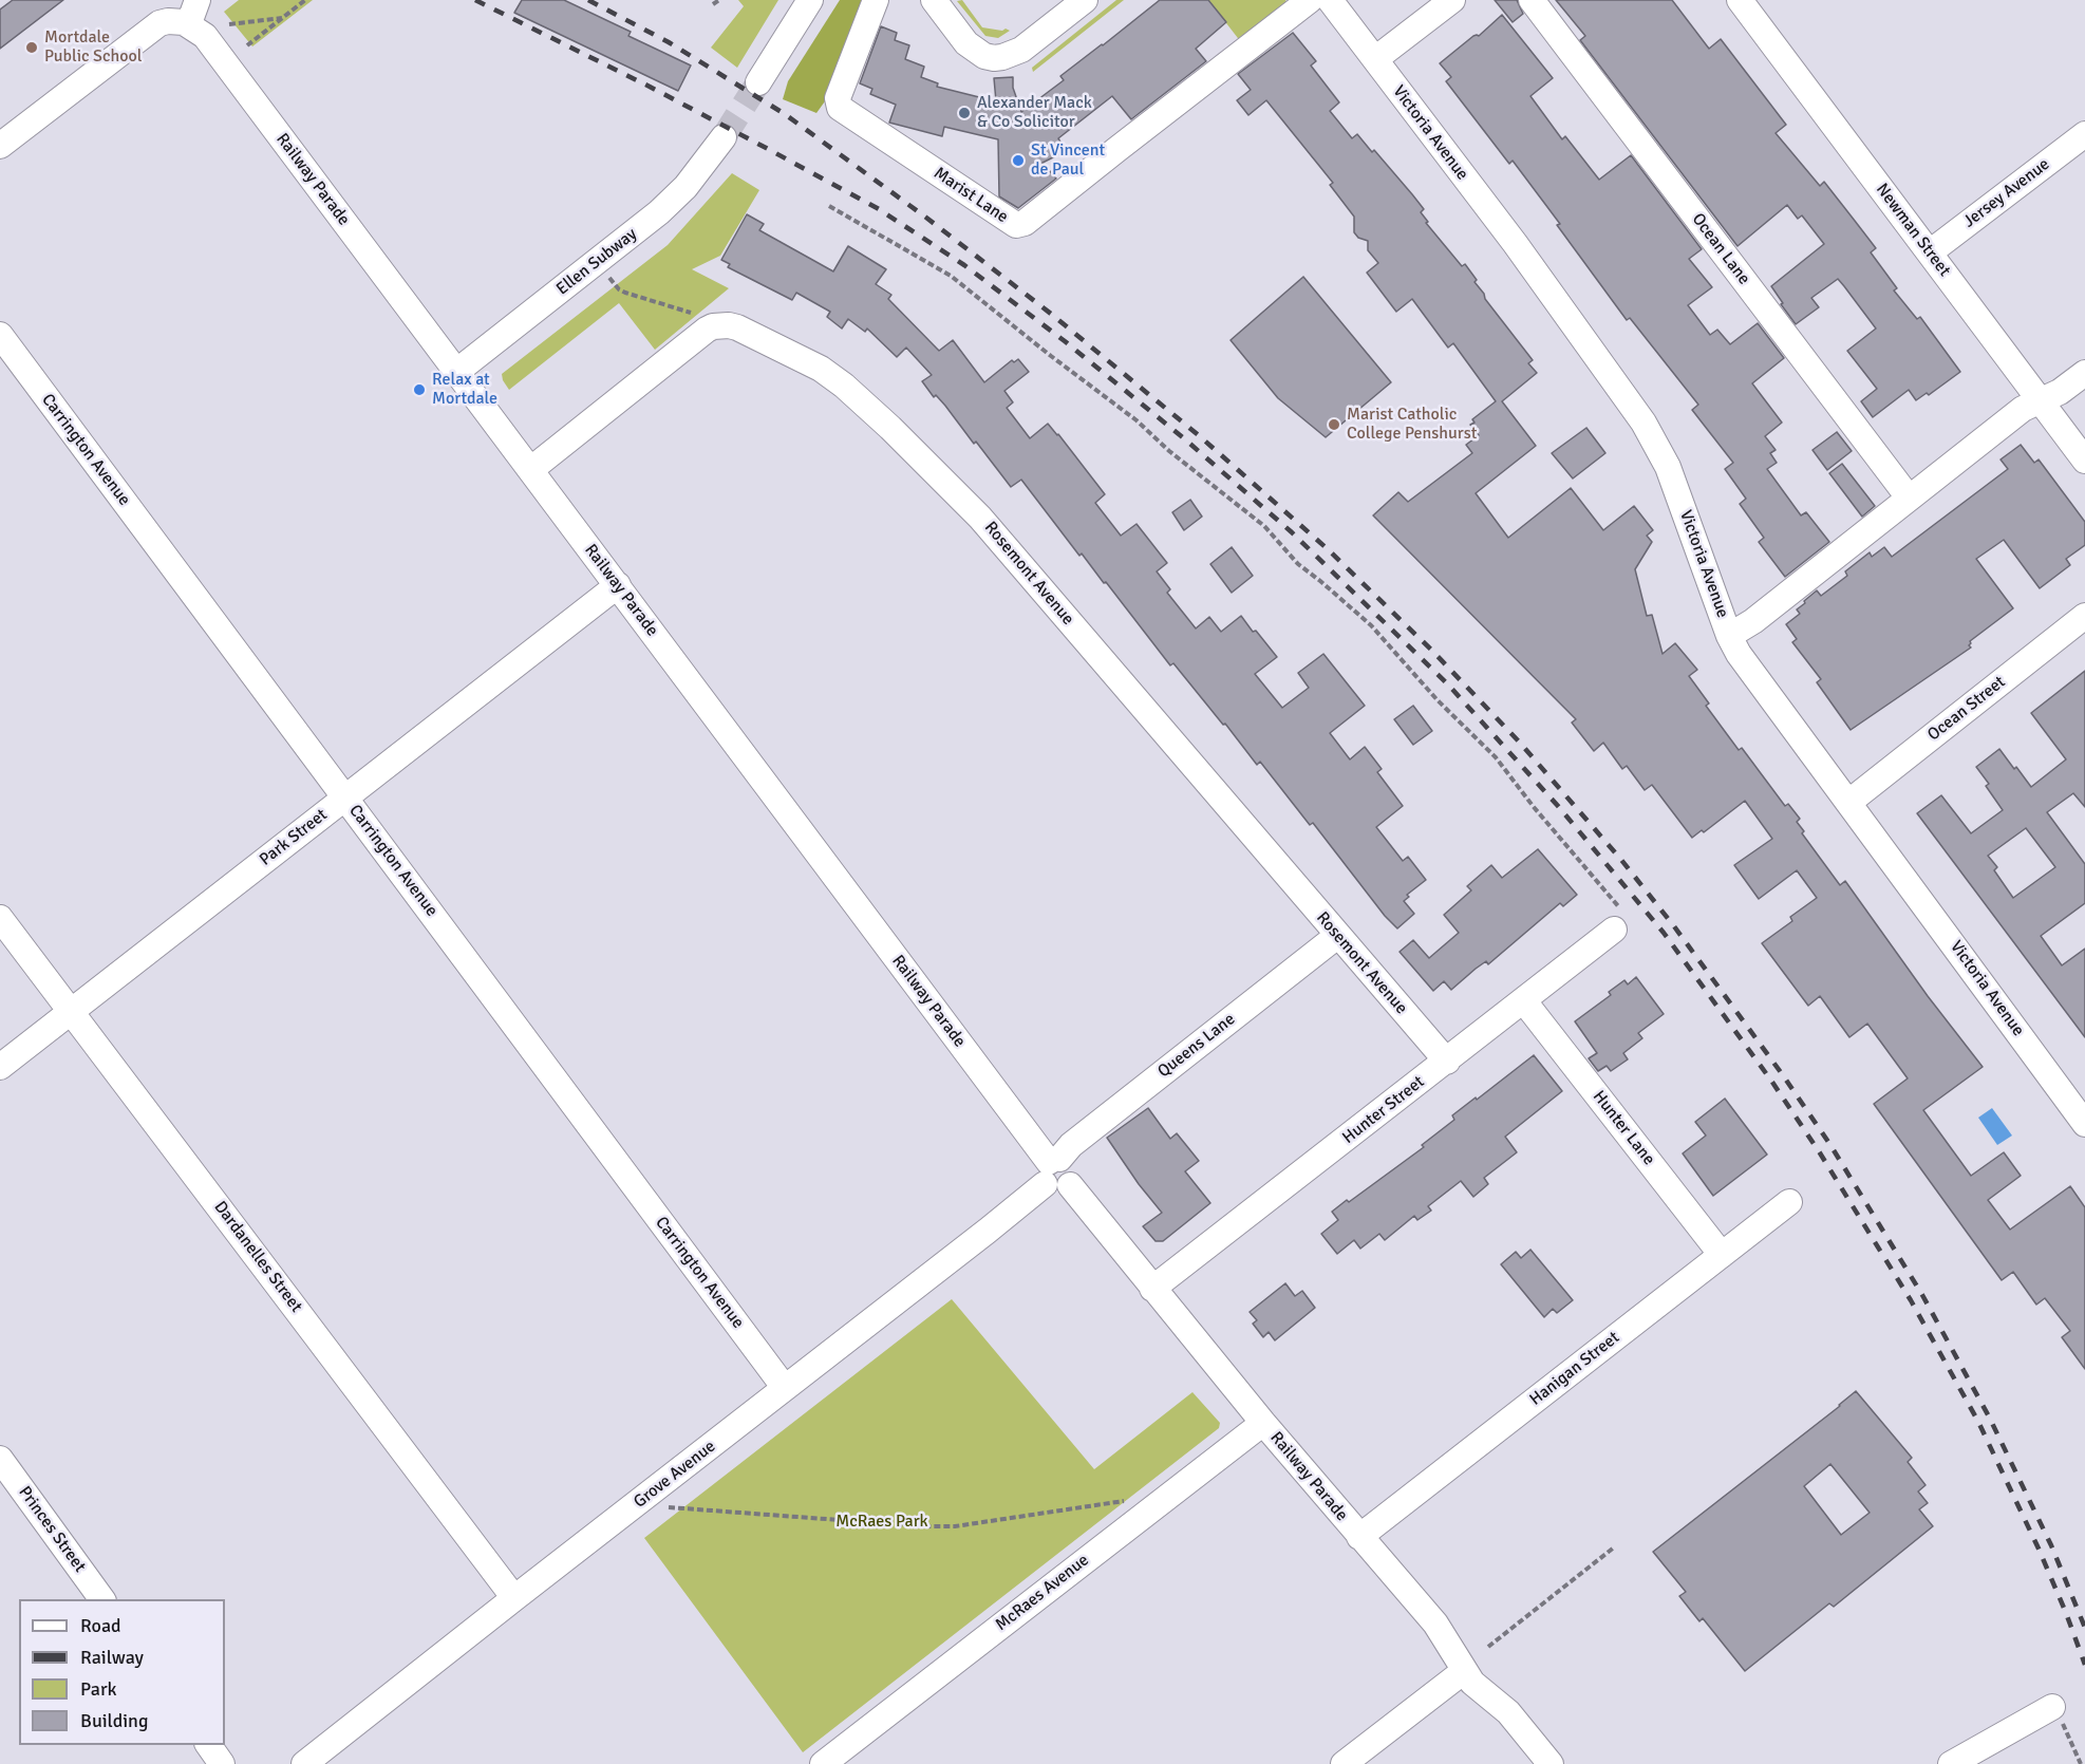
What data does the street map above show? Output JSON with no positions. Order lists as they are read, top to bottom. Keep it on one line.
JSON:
{"streets":{"street":["Victoria Avenue","Railway Parade","Jersey Avenue","Marist Lane","Newman Street","Ocean Lane","Ellen Subway","Carrington Avenue","Rosemont Avenue","Ocean Street","Park Street","Queens Lane","Hunter Street","Hunter Lane","Dardanelles Street","Hanigan Street","Grove Avenue","Princes Street","McRaes Avenue"]},"crossings":[["Victoria Avenue","Ocean Street"],["Railway Parade","Ellen Subway"],["Railway Parade","Rosemont Avenue"],["Railway Parade","Park Street"],["Railway Parade","Queens Lane"],["Railway Parade","Hunter Street"],["Railway Parade","Hanigan Street"],["Railway Parade","Grove Avenue"],["Railway Parade","McRaes Avenue"],["Jersey Avenue","Newman Street"],["Carrington Avenue","Park Street"],["Carrington Avenue","Grove Avenue"],["Rosemont Avenue","Queens Lane"],["Rosemont Avenue","Hunter Street"],["Park Street","Dardanelles Street"],["Queens Lane","Grove Avenue"],["Hunter Street","Hunter Lane"],["Hunter Lane","Hanigan Street"],["Dardanelles Street","Grove Avenue"]],"parks":["McRaes Park"],"places":["Mortdale Public School","Alexander Mack & Co Solicitor","St Vincent de Paul","Relax at Mortdale","Marist Catholic College Penshurst"],"legend":["Road","Railway","Park","Building"]}
